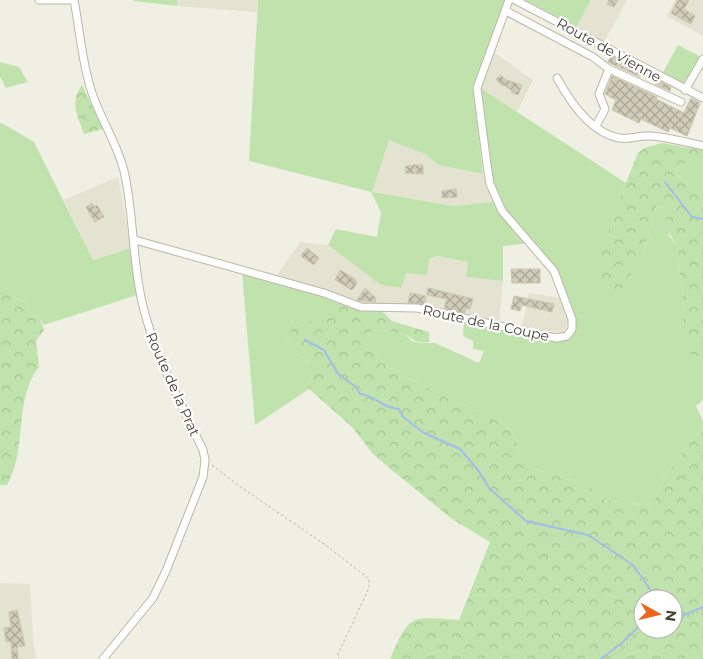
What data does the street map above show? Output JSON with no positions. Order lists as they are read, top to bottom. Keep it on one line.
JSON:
{"streets":{"street":["Route de Vienne","Route de la Coupe","Route de la Prat"]},"crossings":[["Route de la Coupe","Route de la Prat"]],"north":"right"}
